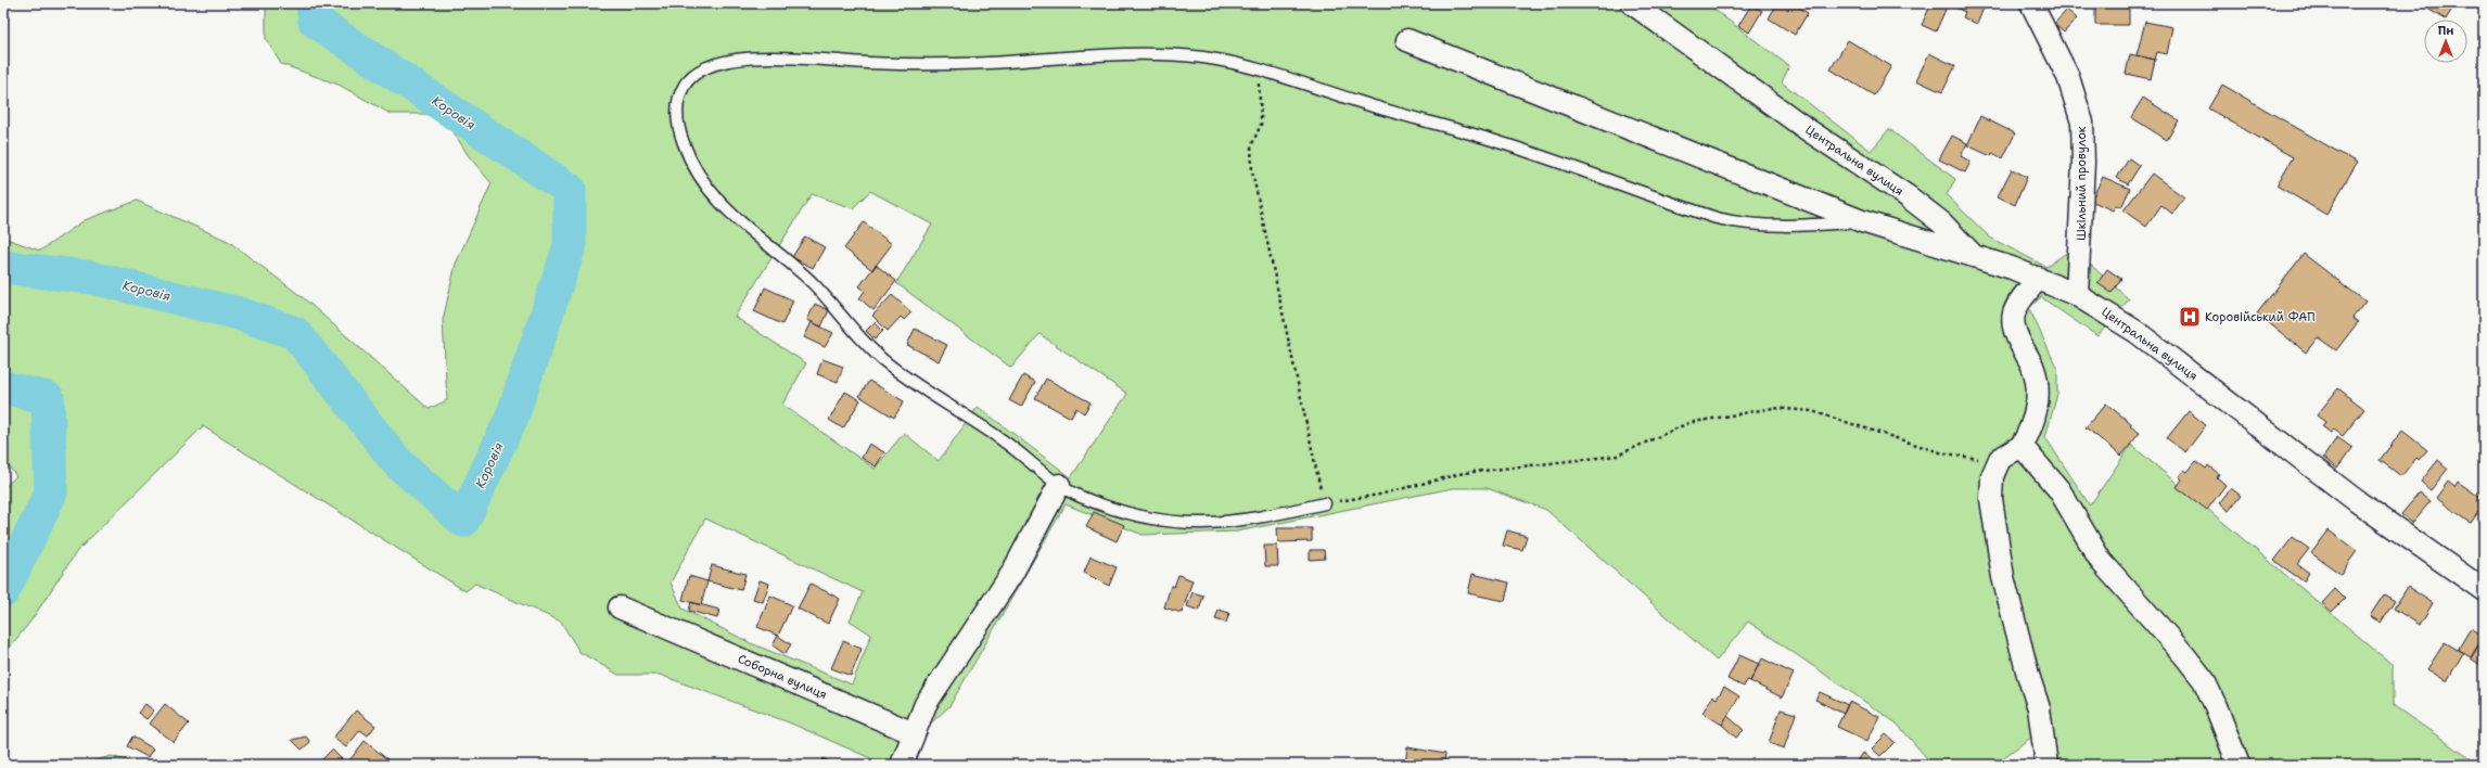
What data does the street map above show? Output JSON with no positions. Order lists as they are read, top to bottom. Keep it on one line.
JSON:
{"streets":{"street":["Центральна вулиця","Шкільний провулок","Соборна вулиця"]},"crossings":[["Центральна вулиця","Шкільний провулок"]],"water":["Коровія"],"places":{"hospital":["Коровійський ФАП"]},"north":"top"}
